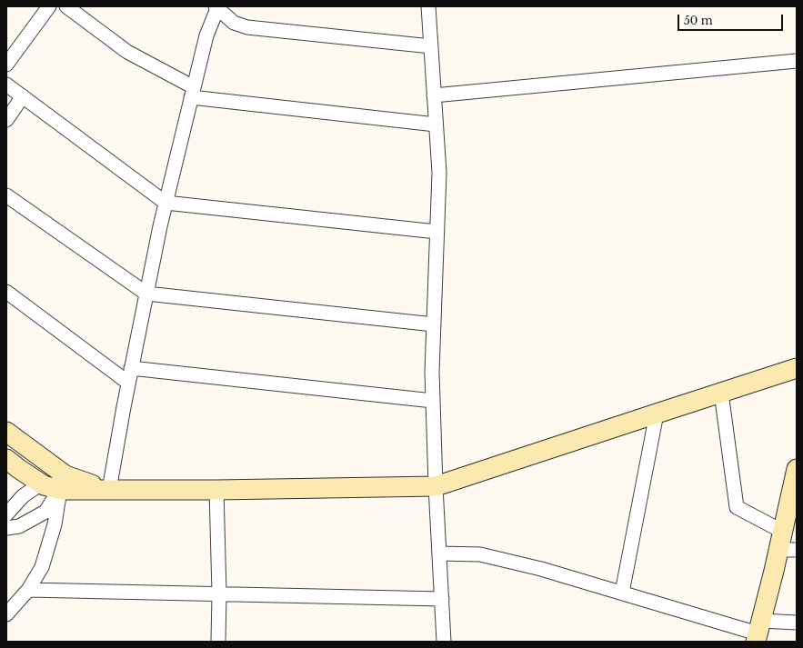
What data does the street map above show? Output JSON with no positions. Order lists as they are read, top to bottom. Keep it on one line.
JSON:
{"scale_bar":"50 m"}
